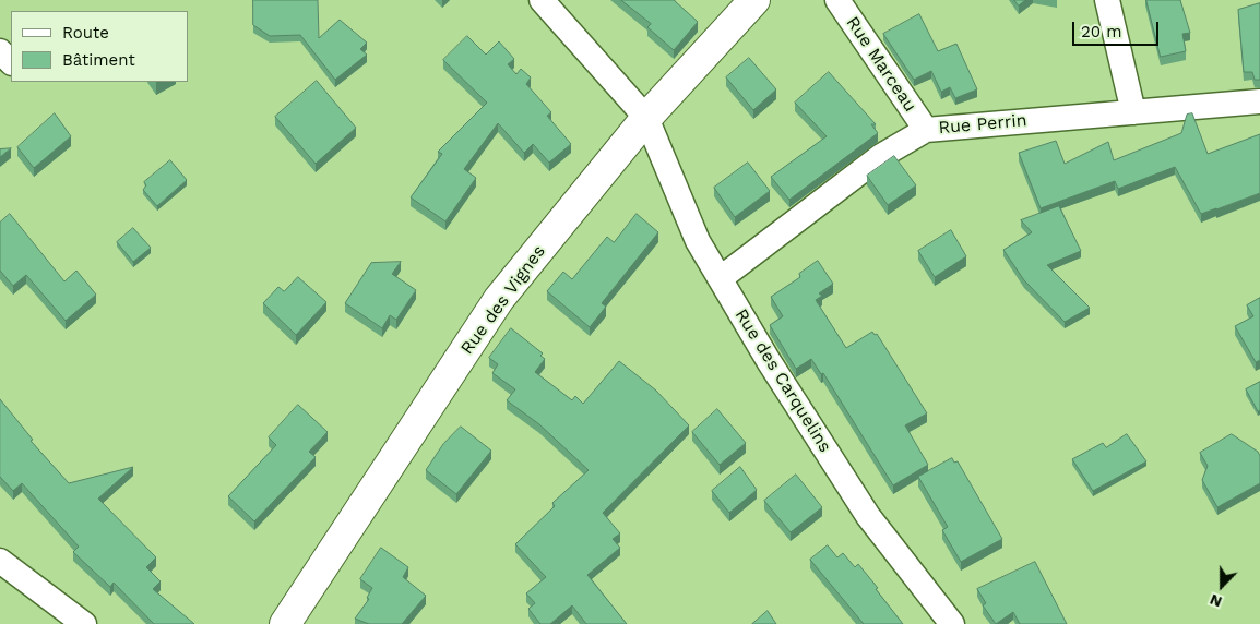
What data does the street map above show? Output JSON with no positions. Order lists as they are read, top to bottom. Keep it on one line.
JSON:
{"streets":{"street":["Rue Marceau","Rue Perrin","Rue des Vignes","Rue des Carquelins"]},"crossings":[["Rue Marceau","Rue Perrin"],["Rue Perrin","Rue des Carquelins"],["Rue des Vignes","Rue des Carquelins"]],"legend":["Route","Bâtiment"],"scale_bar":"20 m","north":"bottom"}
